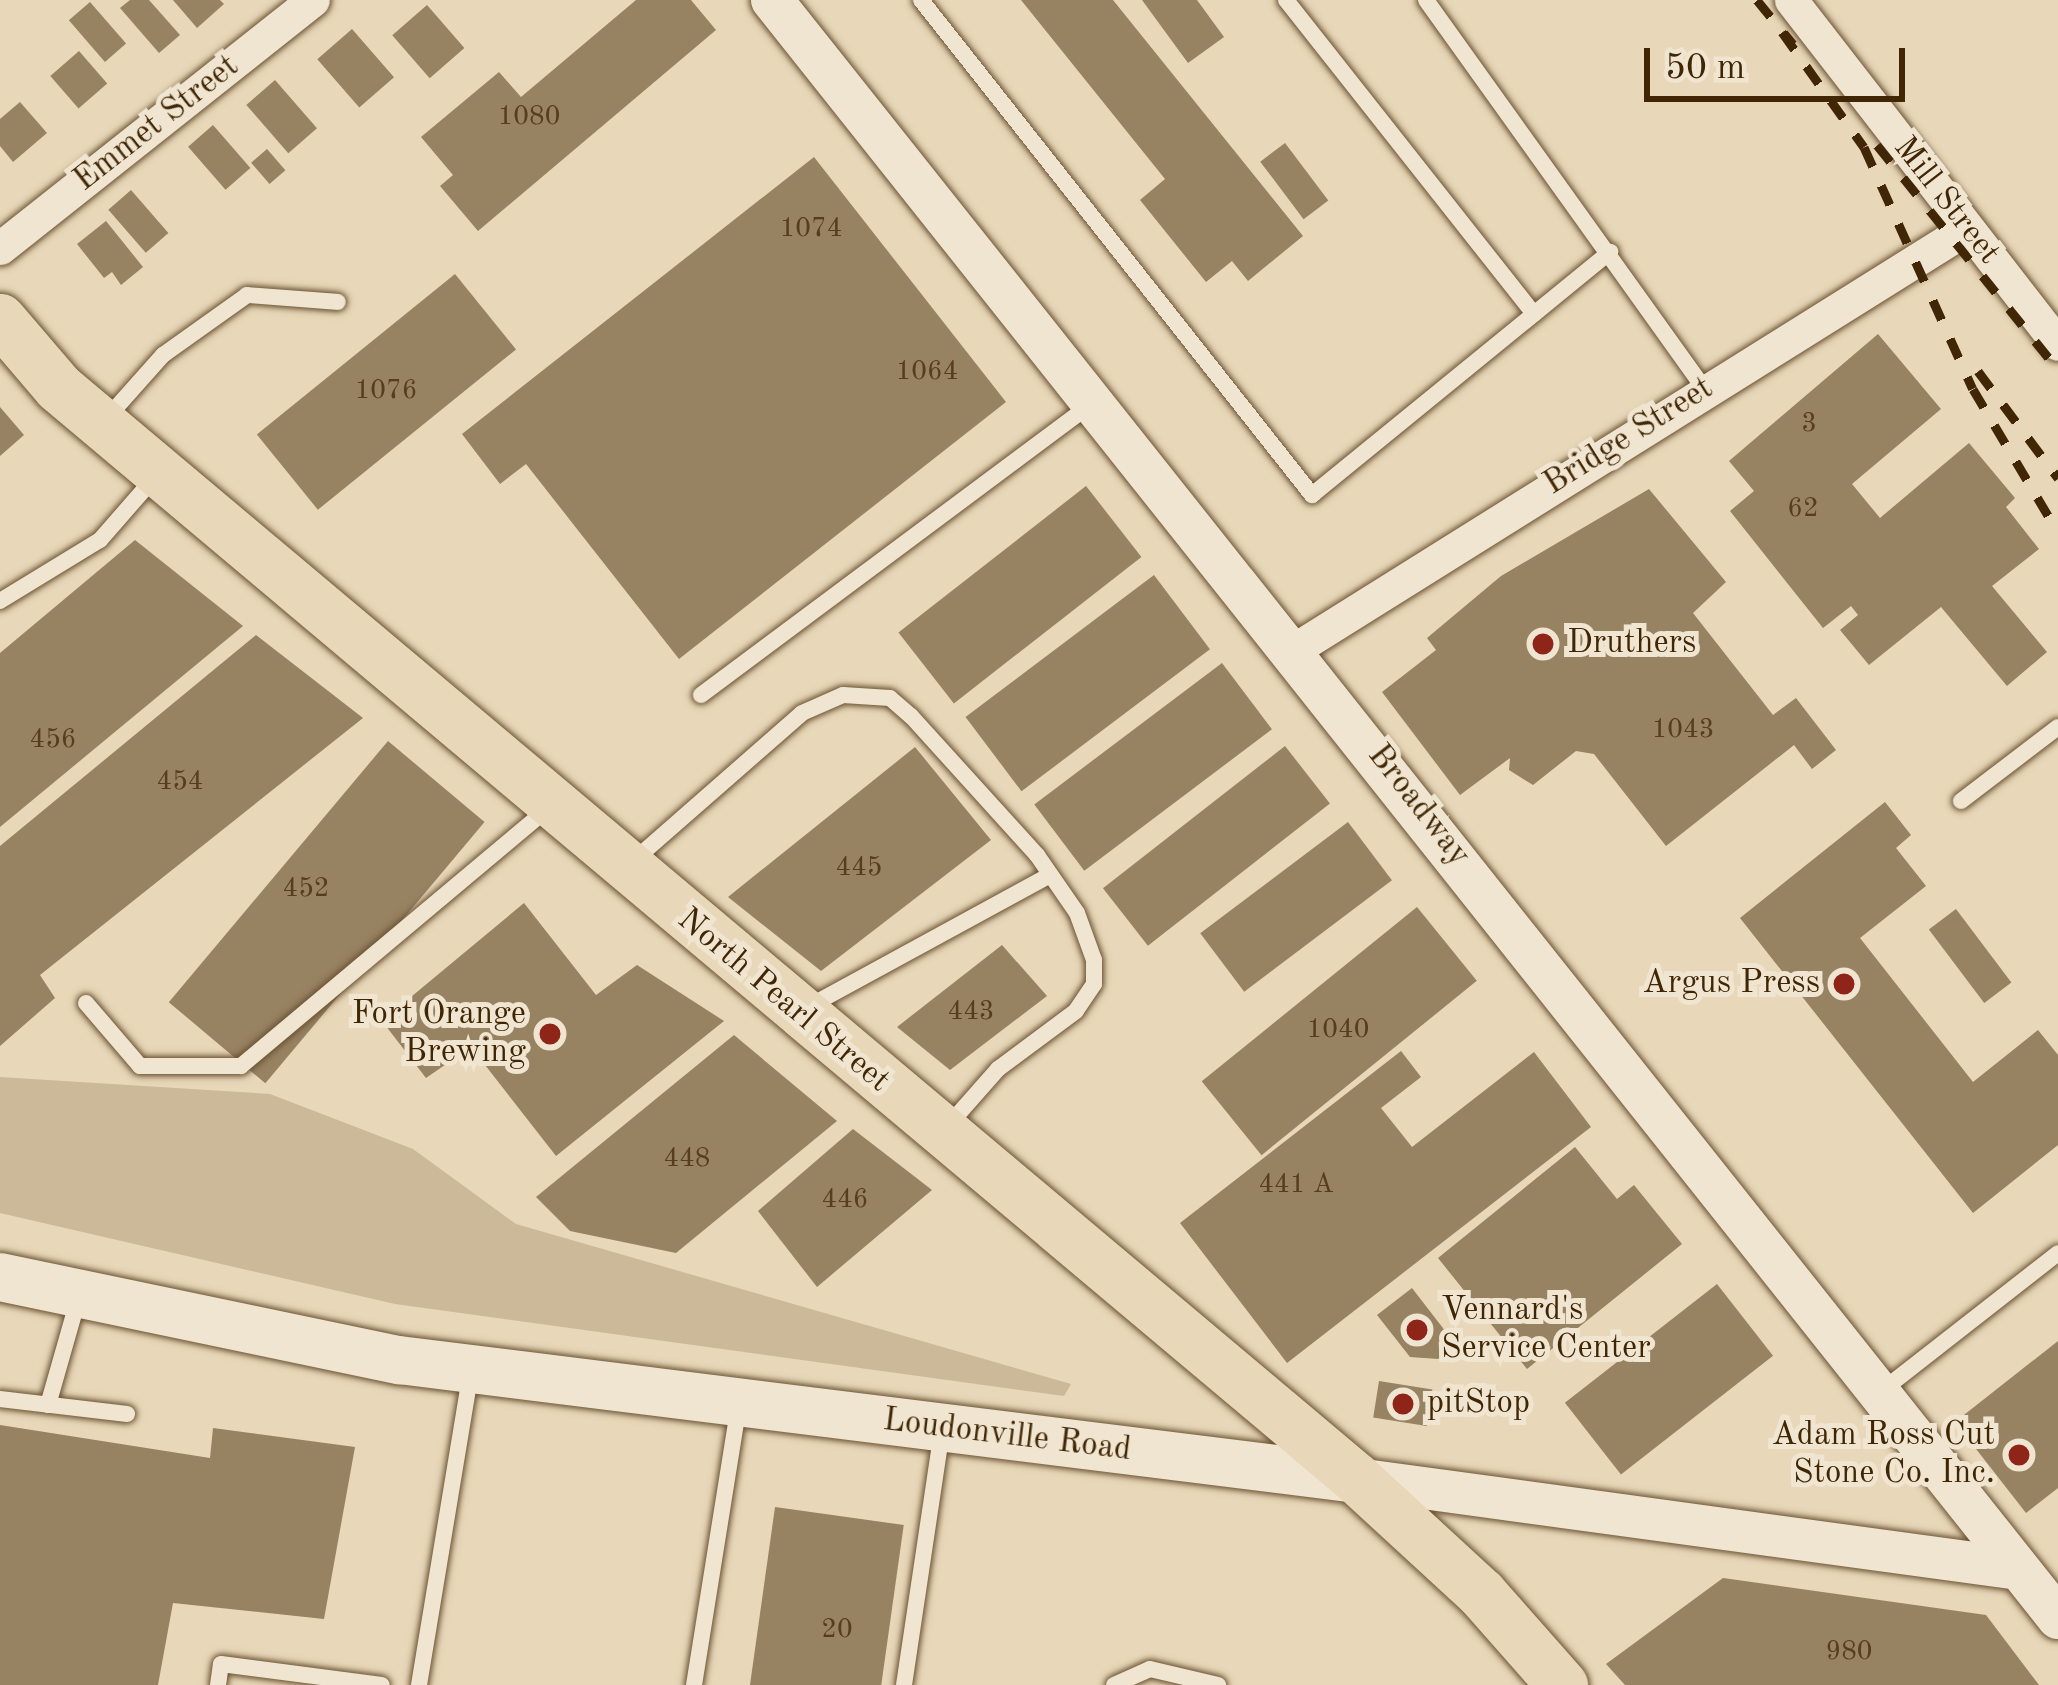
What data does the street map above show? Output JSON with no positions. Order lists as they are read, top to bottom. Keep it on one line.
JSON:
{"streets":{"main road":["North Pearl Street","Loudonville Road"],"street":["Emmet Street","Mill Street","Bridge Street","Broadway"]},"crossings":[["Mill Street","Bridge Street"],["Bridge Street","Broadway"],["Broadway","Loudonville Road"],["North Pearl Street","Loudonville Road"]],"places":["Druthers","Argus Press","Fort Orange Brewing","Vennard's Service Center","pitStop","Adam Ross Cut Stone Co. Inc."],"house_numbers":["1080","1074","1064","1076","3","62","1043","456","454","445","452","443","1040","448","441 A","446","20","980"],"scale_bar":"50 m"}
